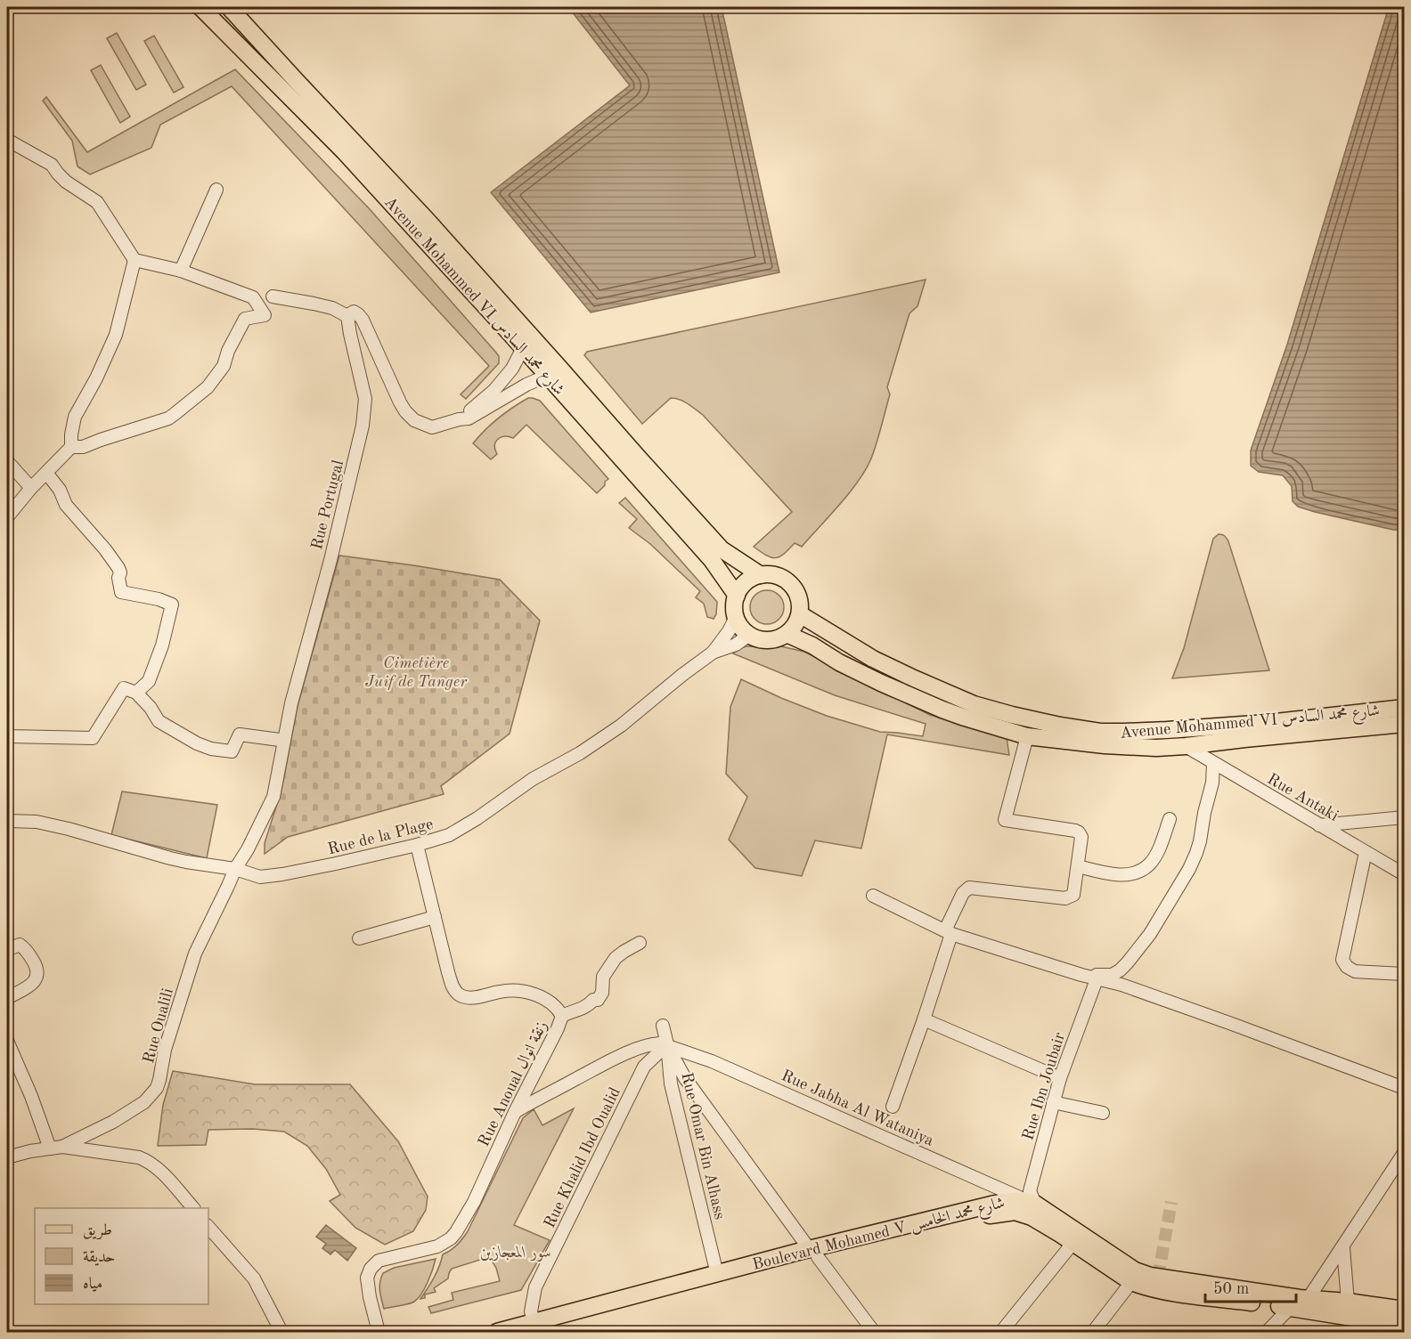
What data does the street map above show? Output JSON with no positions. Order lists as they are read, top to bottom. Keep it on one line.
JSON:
{"streets":{"main road":["Avenue Mohammed VI شارع محمد السادس","Boulevard Mohamed V شارع محمد الخامس"],"street":["Rue Portugal","Rue Antaki","Rue de la Plage","Rue Oualili","Rue Anoual زنقة انوال","Rue Ibn Joubair","Rue Jabha Al Wataniya","Rue Omar Bin Alhass","Rue Khalid Ibd Oualid"]},"crossings":[["Avenue Mohammed VI شارع محمد السادس","Rue Antaki"],["Rue Portugal","Rue de la Plage"],["Rue Portugal","Rue Oualili"],["Rue de la Plage","Rue Oualili"],["Rue de la Plage","Rue Anoual زنقة انوال"],["Rue Ibn Joubair","Rue Jabha Al Wataniya"],["Rue Ibn Joubair","Boulevard Mohamed V شارع محمد الخامس"],["Rue Jabha Al Wataniya","Rue Omar Bin Alhass"],["Rue Jabha Al Wataniya","Rue Khalid Ibd Oualid"],["Rue Jabha Al Wataniya","Boulevard Mohamed V شارع محمد الخامس"],["Rue Omar Bin Alhass","Rue Khalid Ibd Oualid"],["Rue Omar Bin Alhass","Boulevard Mohamed V شارع محمد الخامس"],["Rue Khalid Ibd Oualid","Boulevard Mohamed V شارع محمد الخامس"]],"parks":["Cimetière Juif de Tanger","سور المعجازين"],"legend":["طريق","حديقة","مياه"],"scale_bar":"50 m"}
